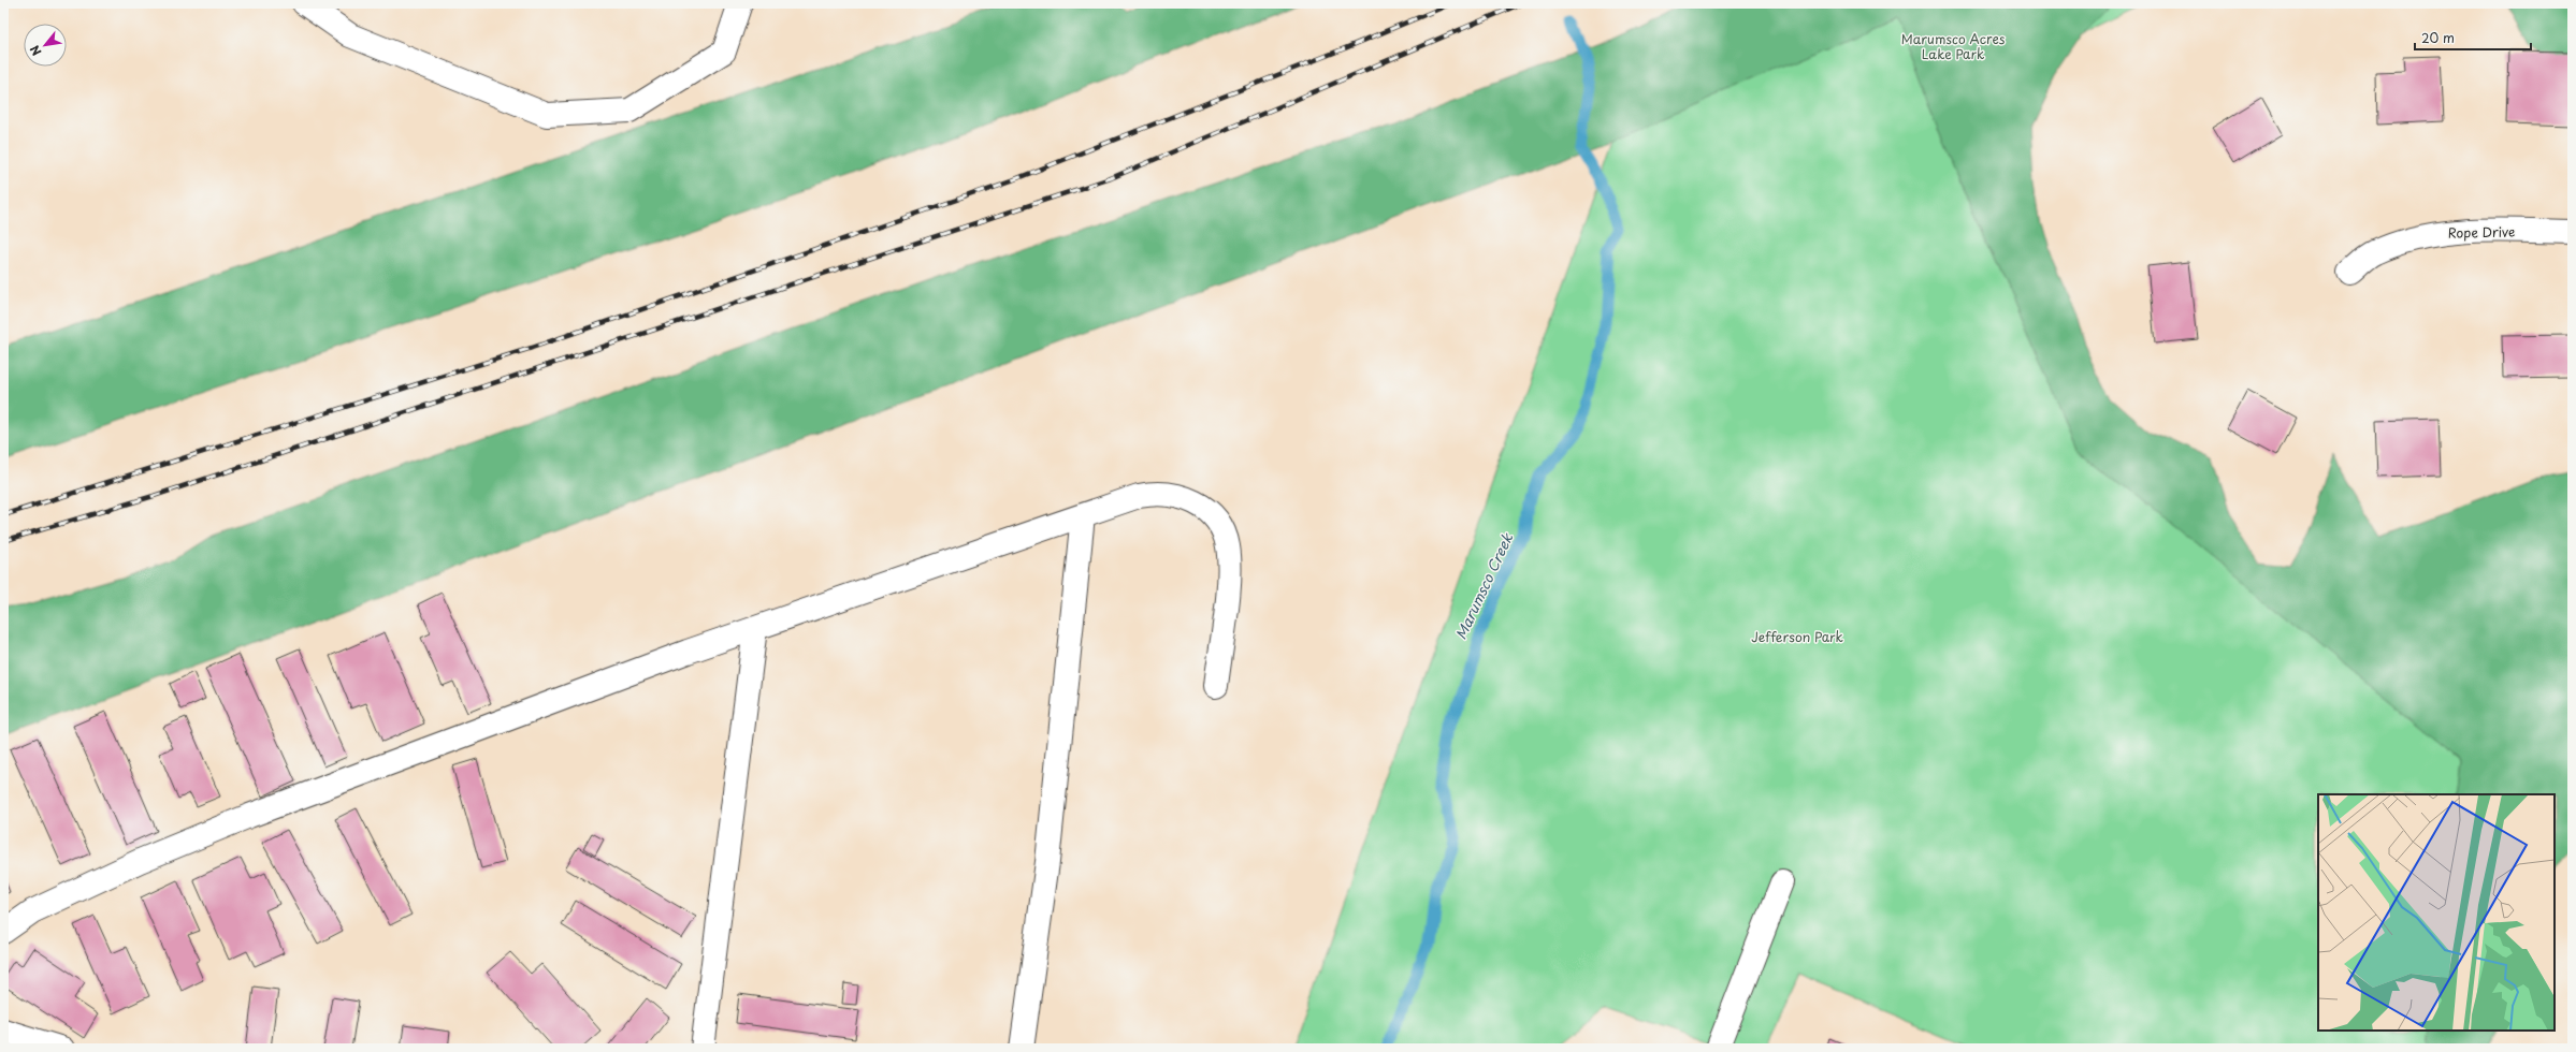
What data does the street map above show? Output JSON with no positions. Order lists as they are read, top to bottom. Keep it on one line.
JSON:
{"streets":{"street":["Rope Drive"]},"water":["Marumsco Creek"],"parks":["Marumsco Acres Lake Park","Jefferson Park"],"scale_bar":"20 m","north":"bottom left"}
